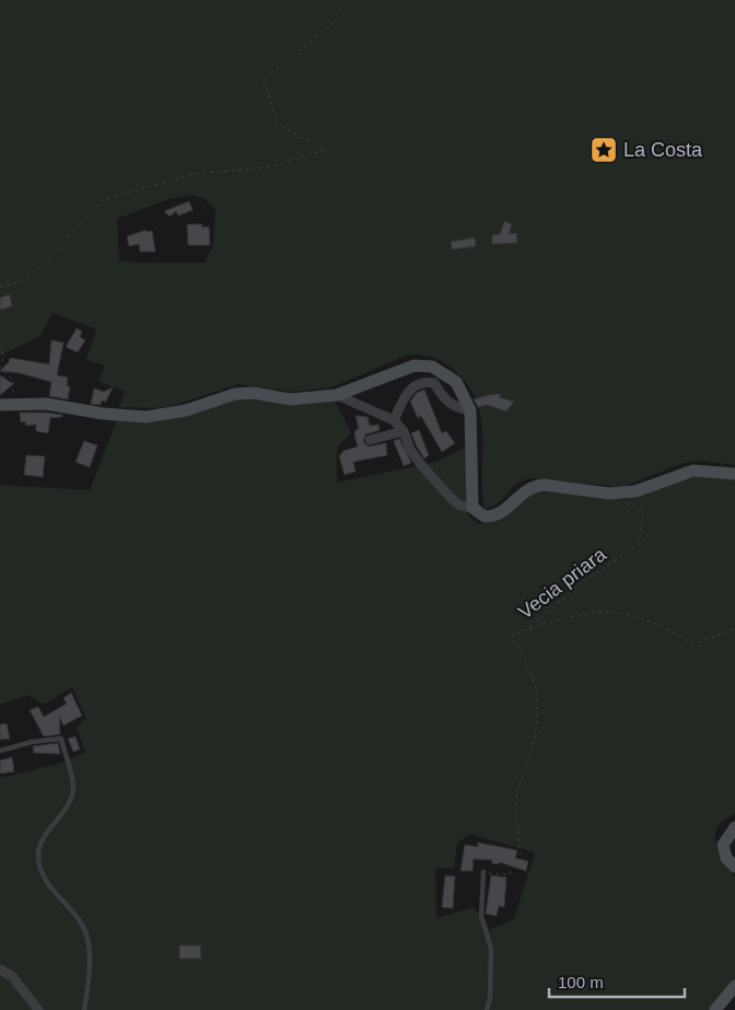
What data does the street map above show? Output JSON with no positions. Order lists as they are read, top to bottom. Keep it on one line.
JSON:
{"streets":{"path":["Vecia priara"]},"places":{"place":["La Costa"]},"scale_bar":"100 m"}
